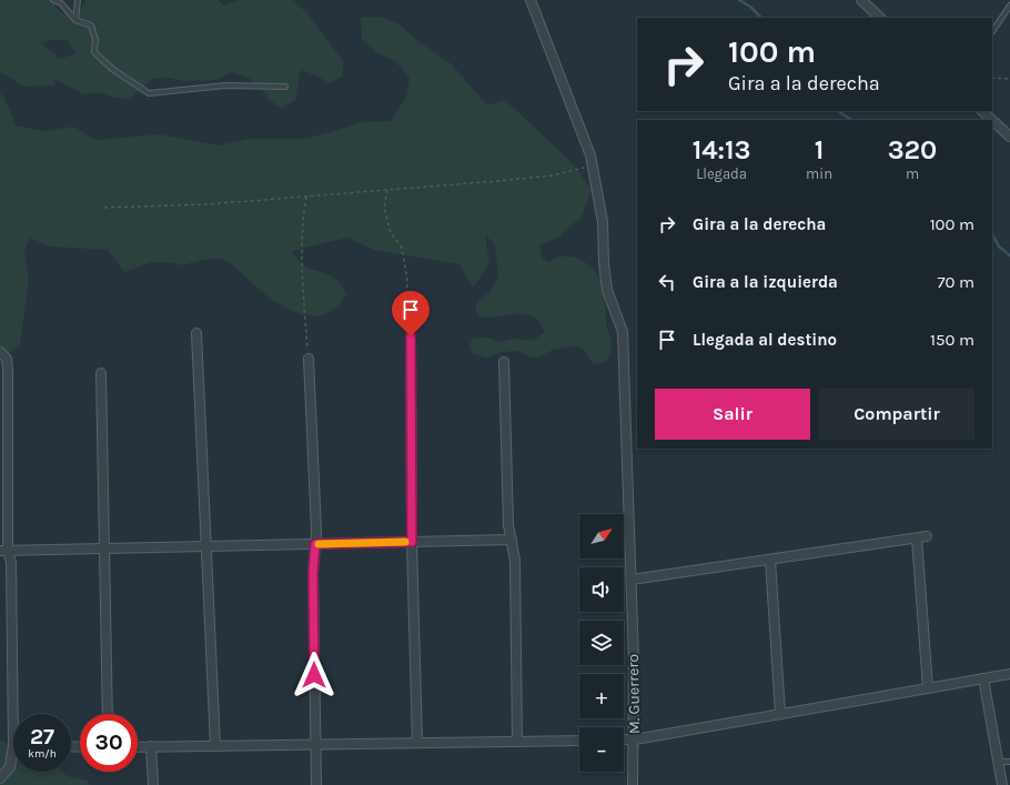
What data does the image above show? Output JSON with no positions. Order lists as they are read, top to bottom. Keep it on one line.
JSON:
{"streets":{"street":["M. Guerrero"]},"north":"top right","page":{"turn":["100 m","Gira a la derecha"],"eta":["14:13","Llegada","1","min","320","m"],"list":[{"name":"Gira a la derecha","value":"100 m"},{"name":"Gira a la izquierda","value":"70 m"},{"name":"Llegada al destino","value":"150 m"}],"buttons":["Salir","Compartir"],"map_buttons":["+","−"],"speed":"27 km/h","limit":"30"}}
